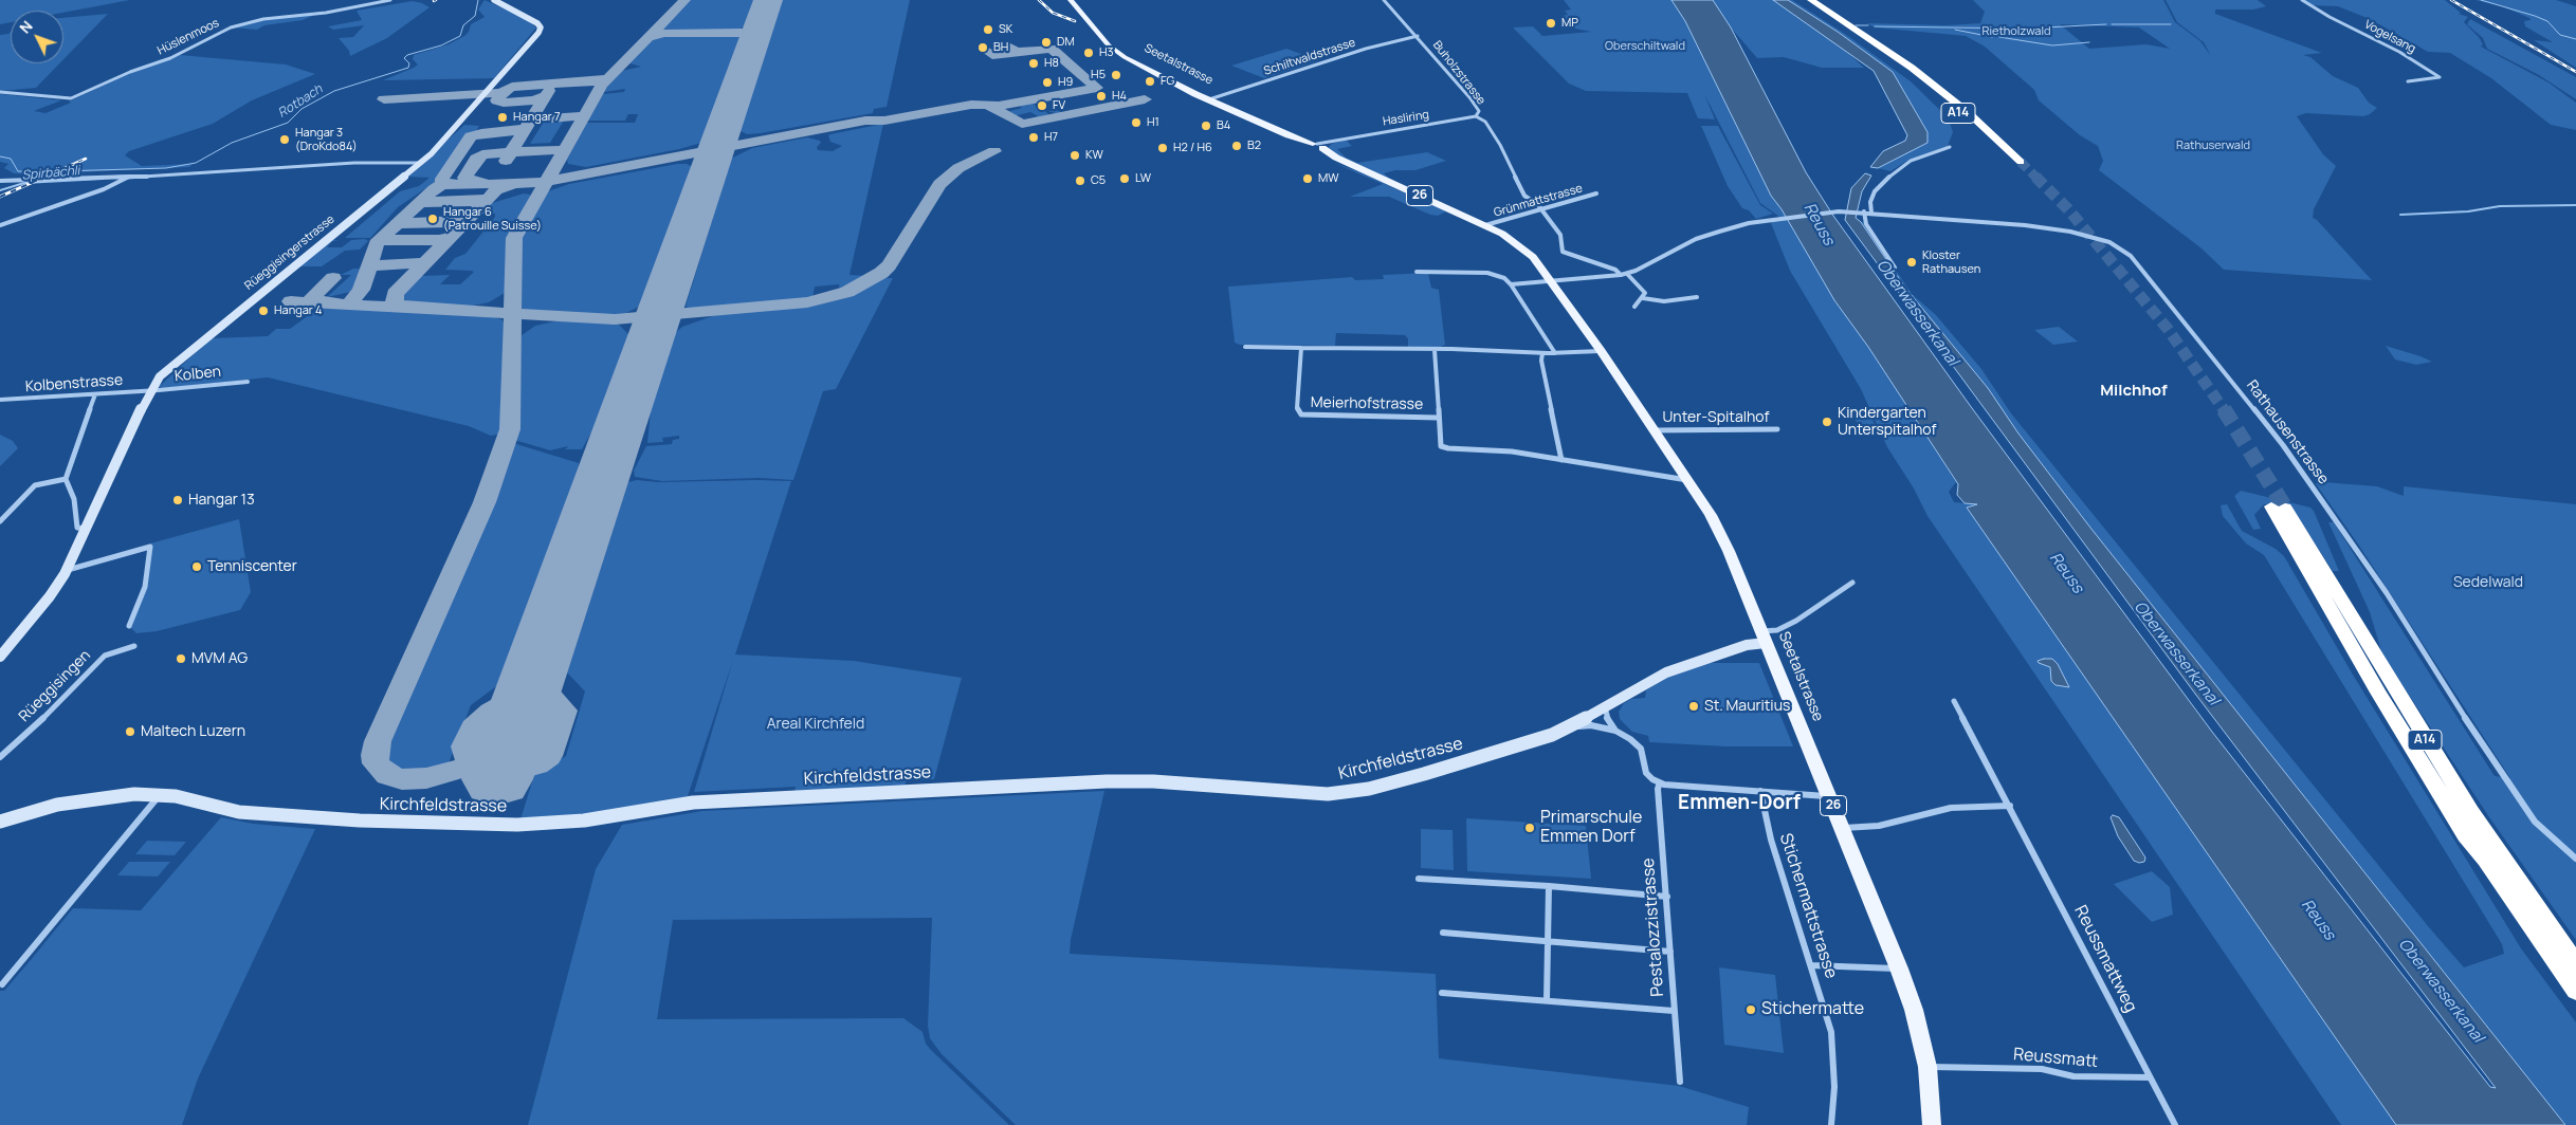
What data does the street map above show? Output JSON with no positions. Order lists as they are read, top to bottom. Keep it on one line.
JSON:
{"streets":{"highway":["A14"],"main road":["Seetalstrasse","26"],"street":["Hüslenmoos","Vogelsang","Schiltwaldstrasse","Buholzstrasse","Hasliring","Grünmattstrasse","Rüeggisingerstrasse","Kolben","Kolbenstrasse","Meierhofstrasse","Unter-Spitalhof","Rathausenstrasse","Rüeggisingen","Kirchfeldstrasse","Stichermattstrasse","Pestalozzistrasse","Reussmattweg","Reussmatt"]},"crossings":[["Schiltwaldstrasse","Seetalstrasse"],["Schiltwaldstrasse","Buholzstrasse"],["Seetalstrasse","Hasliring"],["Seetalstrasse","Grünmattstrasse"],["Seetalstrasse","Meierhofstrasse"],["Seetalstrasse","Unter-Spitalhof"],["Seetalstrasse","Kirchfeldstrasse"],["Seetalstrasse","Reussmatt"],["Buholzstrasse","Hasliring"],["Buholzstrasse","Grünmattstrasse"],["Rüeggisingerstrasse","Kolben"],["Rüeggisingerstrasse","Kolbenstrasse"],["Kolben","Kolbenstrasse"],["Kirchfeldstrasse","Pestalozzistrasse"],["Reussmattweg","Reussmatt"]],"districts":["Milchhof","Emmen-Dorf"],"water":["Rotbach","Spirbächli","Reuss","Oberwasserkanal"],"parks":["Rietholzwald","Oberschiltwald","Rathuserwald","Sedelwald","Areal Kirchfeld"],"places":["MP","SK","DM","BH","H3","H8","H5","FG","H9","H4","FV","Hangar 7","H1","B4","H7","Hangar 3 (DroKdo84)","B2","H2 / H6","KW","LW","MW","C5","Hangar 6 (Patrouille Suisse)","Kloster Rathausen","Hangar 4","Kindergarten Unterspitalhof","Hangar 13","Tenniscenter","MVM AG","St. Mauritius","Maltech Luzern","Primarschule Emmen Dorf","Stichermatte"],"north":"top left"}
